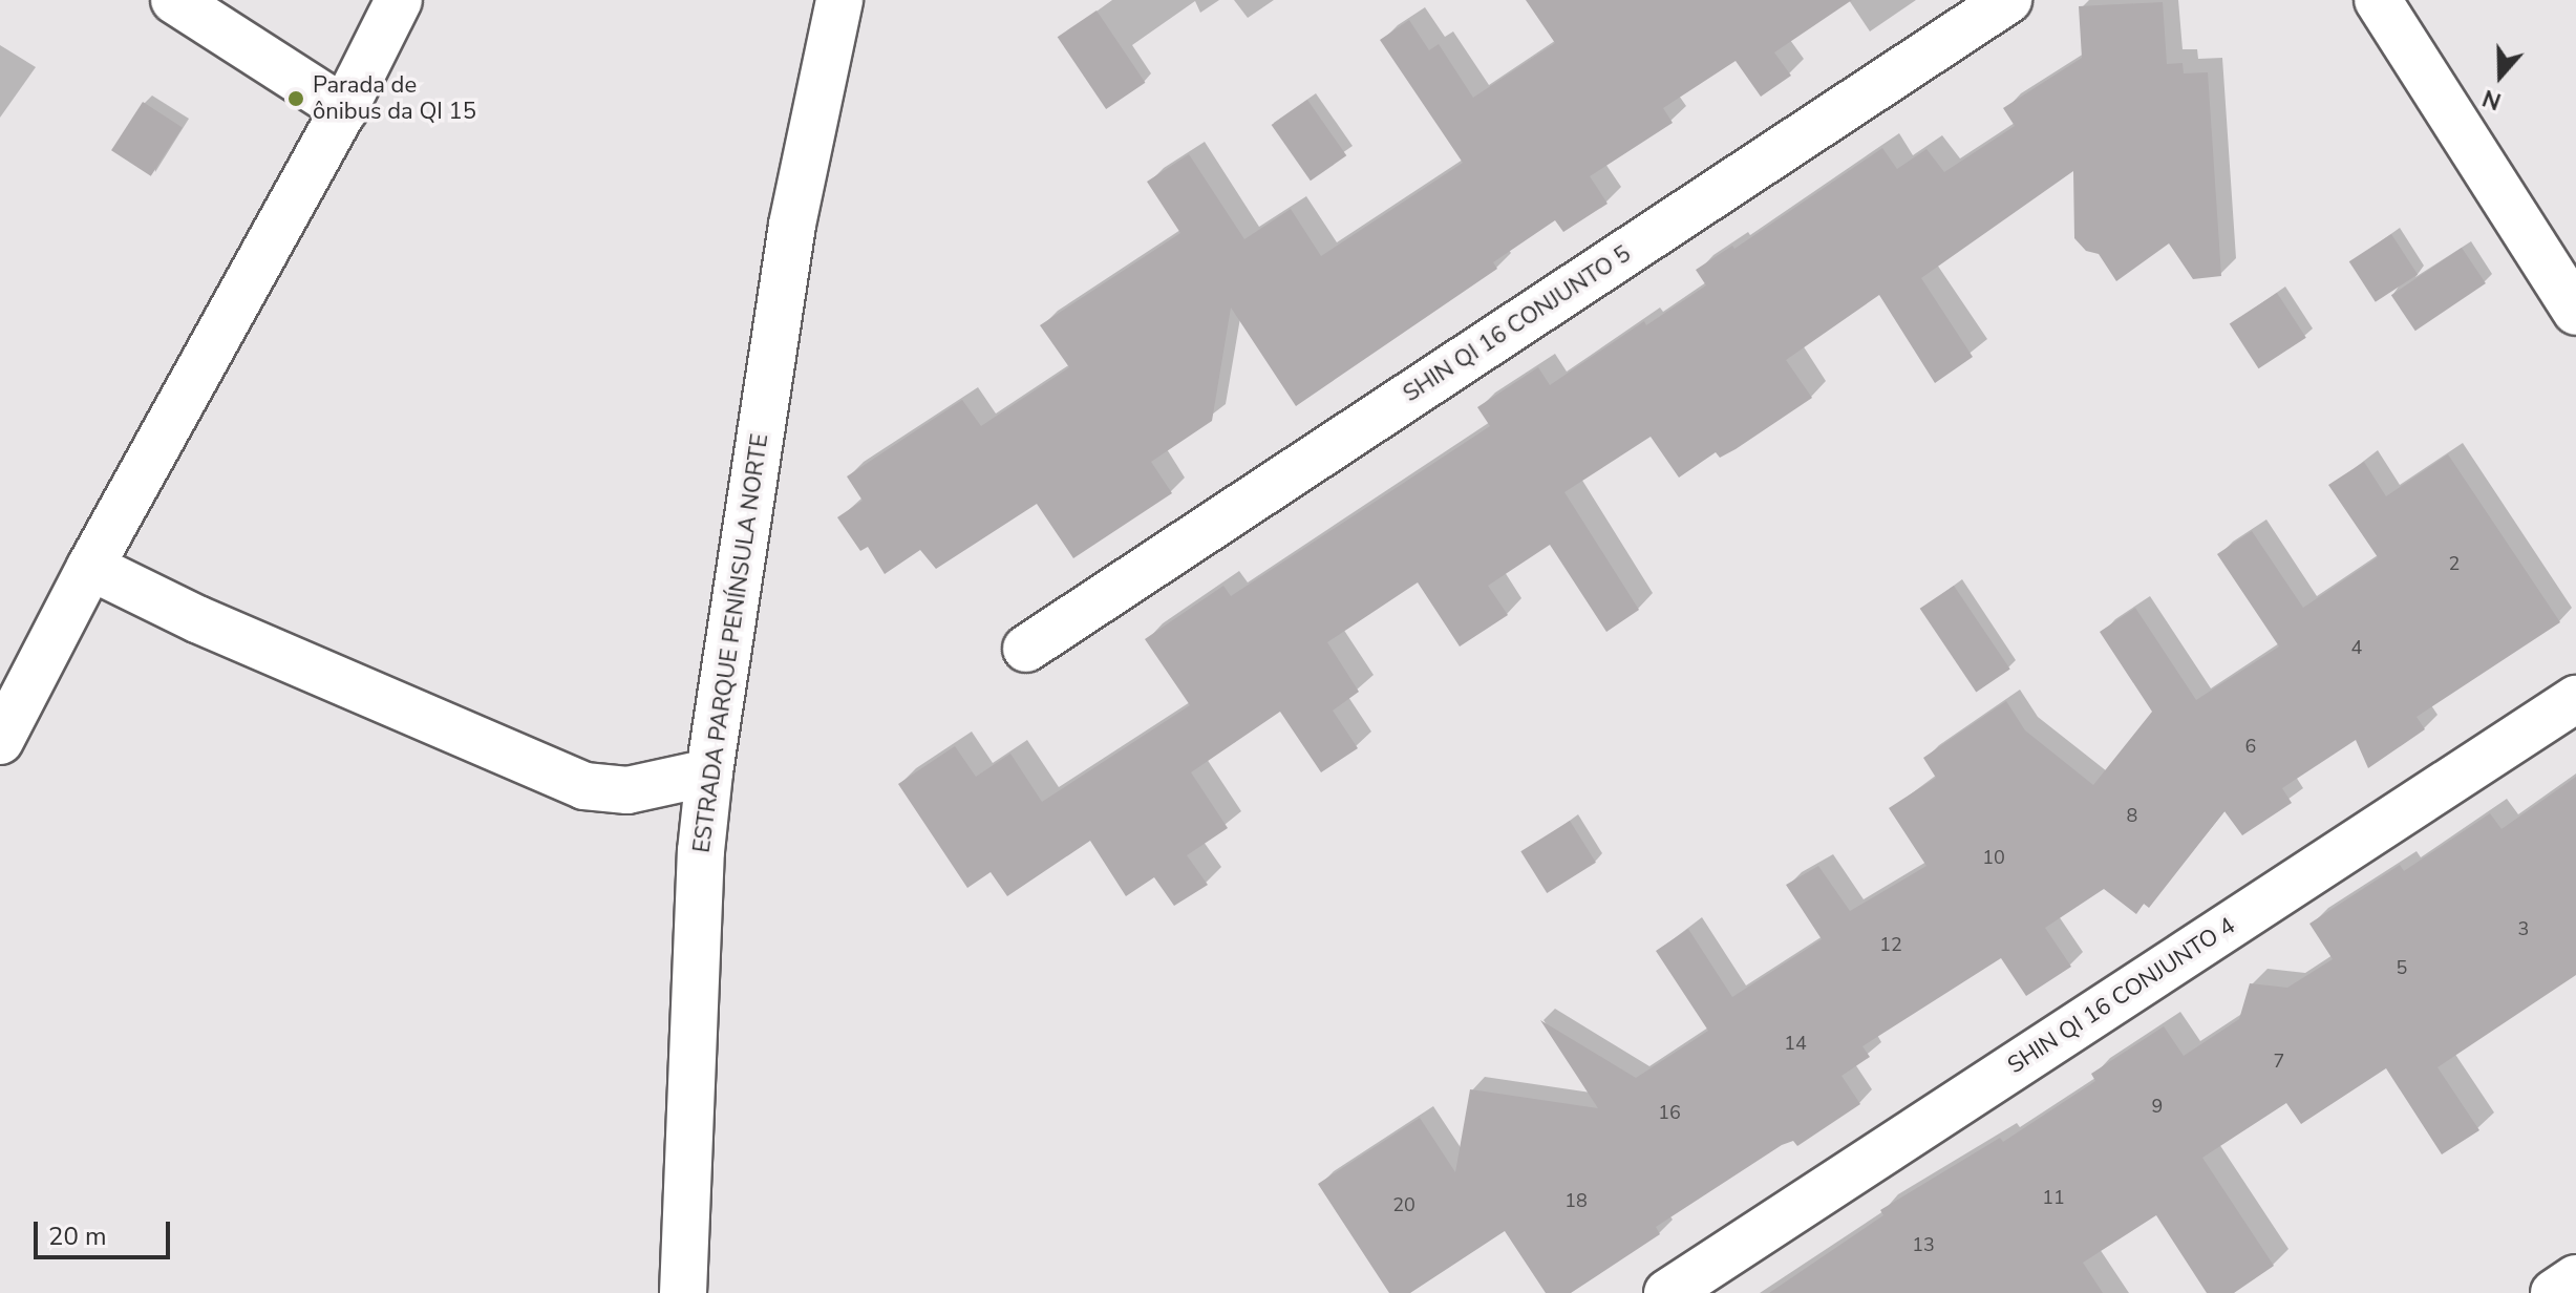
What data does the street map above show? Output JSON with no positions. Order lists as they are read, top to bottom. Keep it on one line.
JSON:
{"streets":{"street":["SHIN QI 16 CONJUNTO 5","ESTRADA PARQUE PENÍNSULA NORTE","SHIN QI 16 CONJUNTO 4"]},"places":["Parada de ônibus da QI 15"],"house_numbers":["2","4","6","8","10","3","12","5","14","7","9","16","11","18","20","13"],"scale_bar":"20 m","north":"bottom"}
